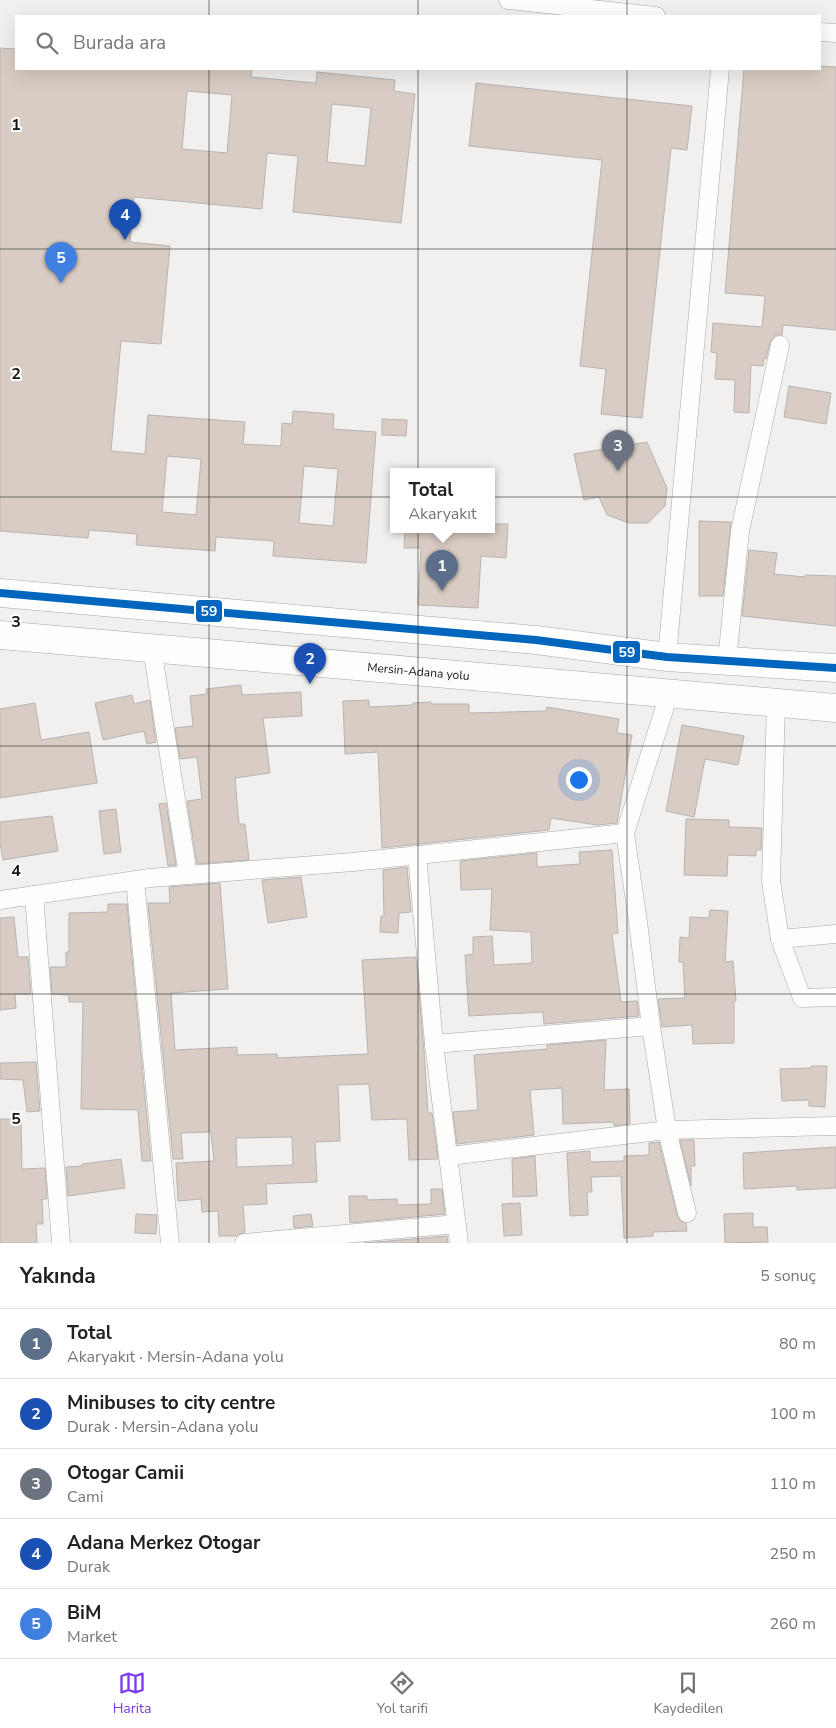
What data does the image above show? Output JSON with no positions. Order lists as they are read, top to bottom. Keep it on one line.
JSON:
{"streets":{"highway":["Mersin-Adana yolu"]},"lines":["transit line 59"],"page":{"search":"Burada ara","pins":["4","5","3","1","2"],"popup":["Total","Akaryakıt"],"heading":["Yakında","5 sonuç"],"list":[{"mark":"1","name":"Total","note":"Akaryakıt · Mersin-Adana yolu","value":"80 m"},{"mark":"2","name":"Minibuses to city centre","note":"Durak · Mersin-Adana yolu","value":"100 m"},{"mark":"3","name":"Otogar Camii","note":"Cami","value":"110 m"},{"mark":"4","name":"Adana Merkez Otogar","note":"Durak","value":"250 m"},{"mark":"5","name":"BiM","note":"Market","value":"260 m"}],"nav":["Harita","Yol tarifi","Kaydedilen"]},"grid":{"rows":["1","2","3","4","5"]}}
